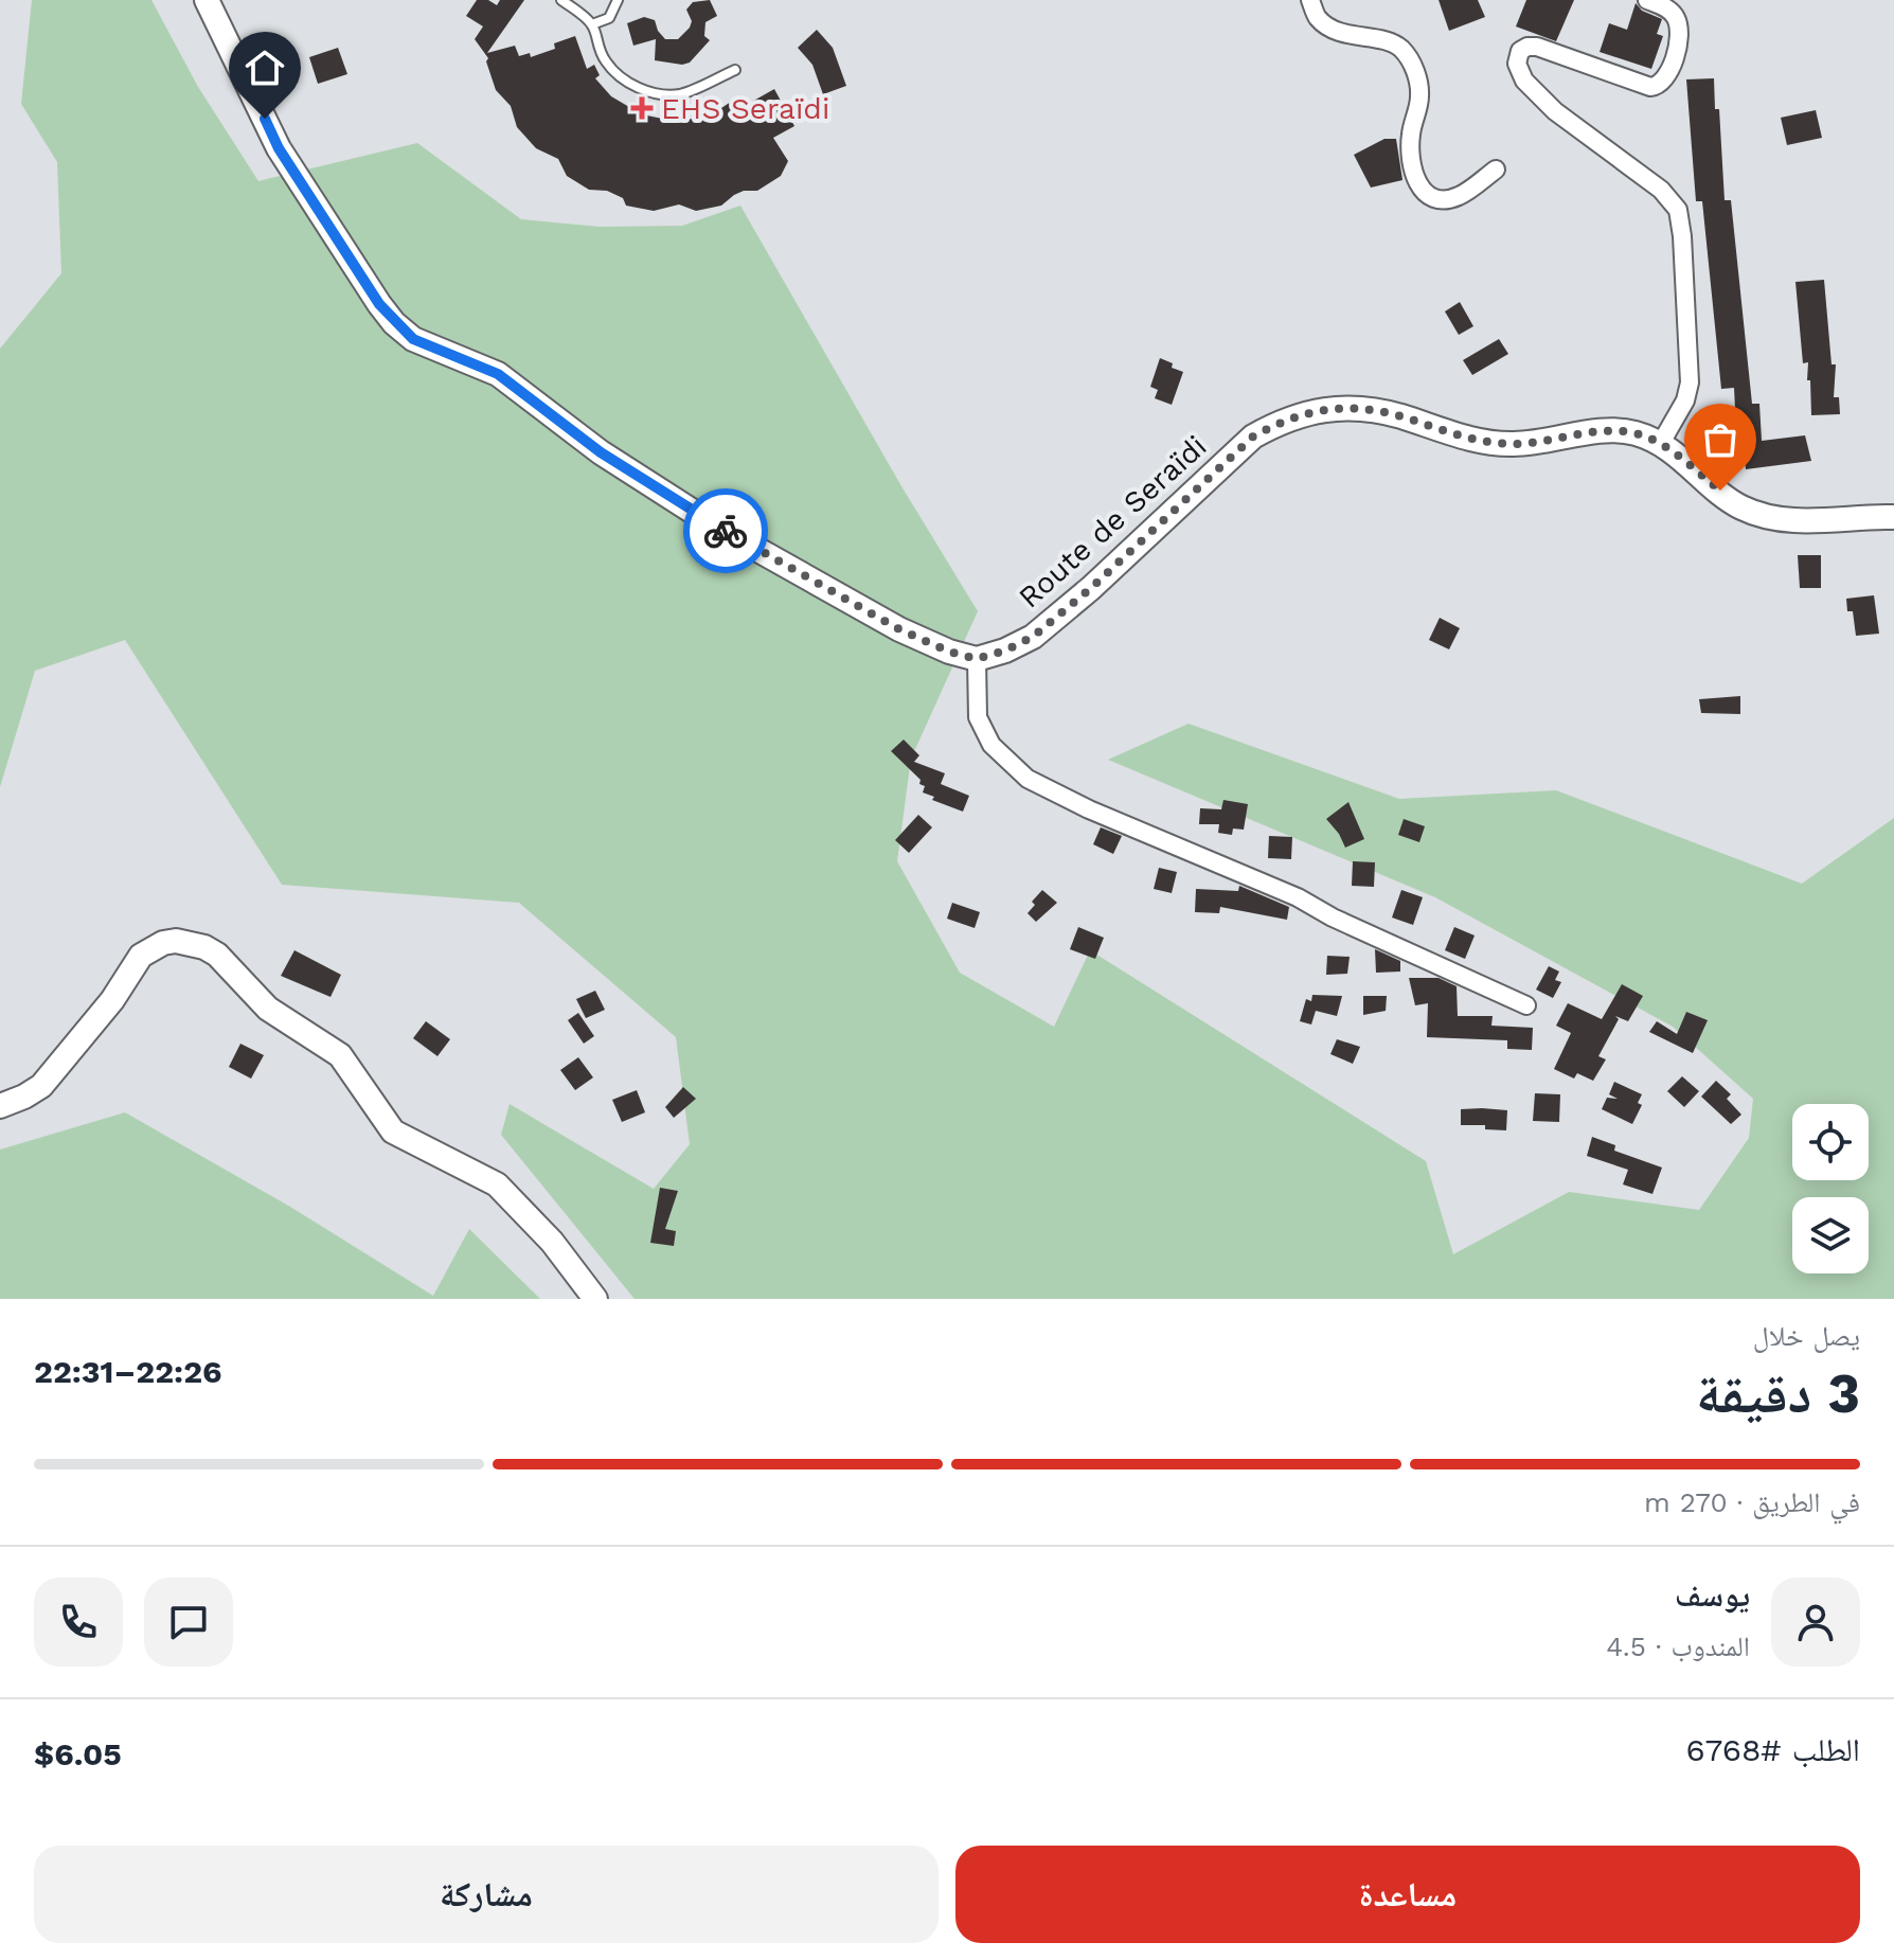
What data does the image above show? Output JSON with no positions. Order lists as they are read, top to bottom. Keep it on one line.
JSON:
{"streets":{"main road":["Route de Seraïdi"]},"places":{"health":["EHS Seraïdi"]},"page":{"heading":["3 دقيقة","يصل خلال","22:26–22:31"],"panel":["يوسف","المندوب · 4.5","الطلب #6768","$6.05"],"bar":"في الطريق · 270 m","buttons":["مساعدة","مشاركة"]}}
